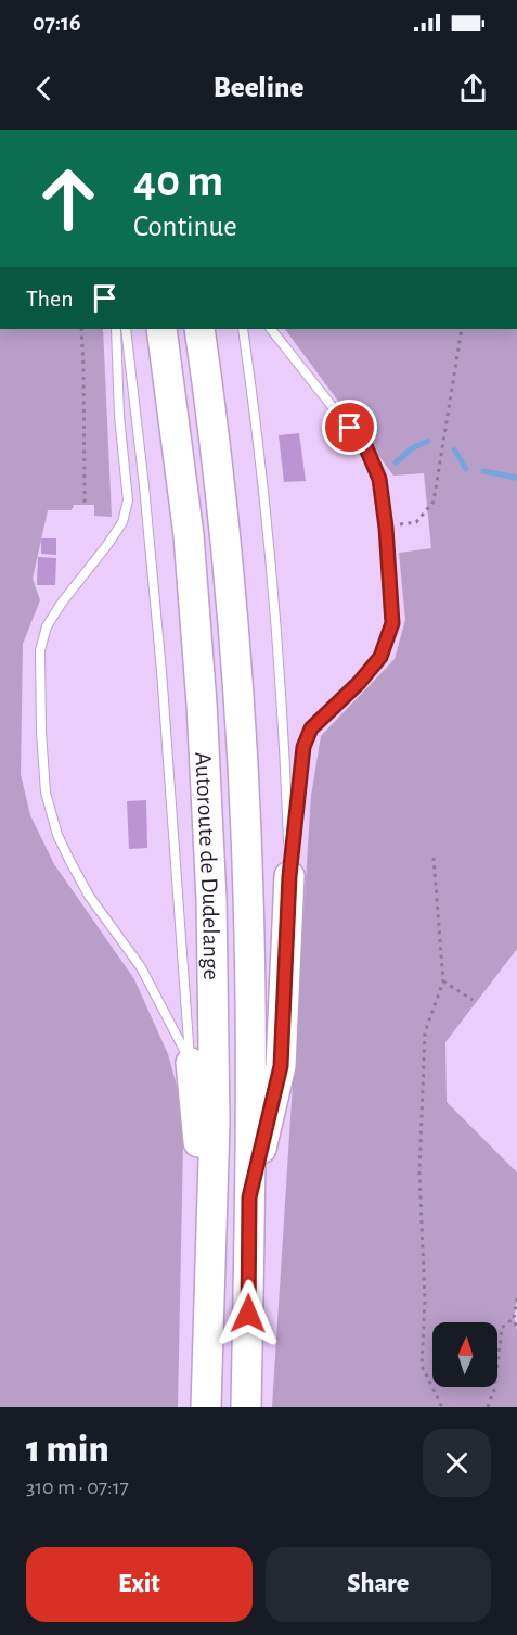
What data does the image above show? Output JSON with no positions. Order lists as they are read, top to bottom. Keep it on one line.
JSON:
{"streets":{"highway":["Autoroute de Dudelange"]},"north":"top","page":{"status":"07:16","header":"Beeline","turn":["40 m","Continue"],"then":"Then","heading":["1 min","310 m · 07:17"],"buttons":["Exit","Share"]}}
